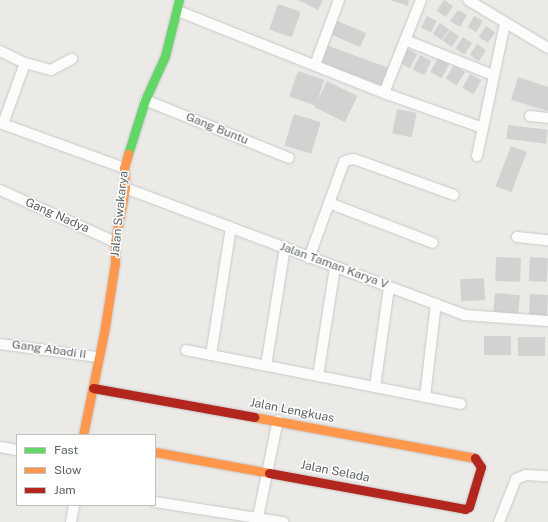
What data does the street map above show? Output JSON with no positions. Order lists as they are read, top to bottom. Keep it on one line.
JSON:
{"streets":{"street":["Gang Buntu","Jalan Swakarya","Gang Nadya","Jalan Taman Karya V","Gang Abadi II","Jalan Lengkuas","Jalan Selada"]},"crossings":[["Gang Buntu","Jalan Swakarya"],["Jalan Swakarya","Gang Nadya"],["Jalan Swakarya","Jalan Taman Karya V"],["Jalan Swakarya","Gang Abadi II"],["Jalan Swakarya","Jalan Lengkuas"],["Jalan Lengkuas","Jalan Selada"]],"legend":["Fast","Slow","Jam"]}
